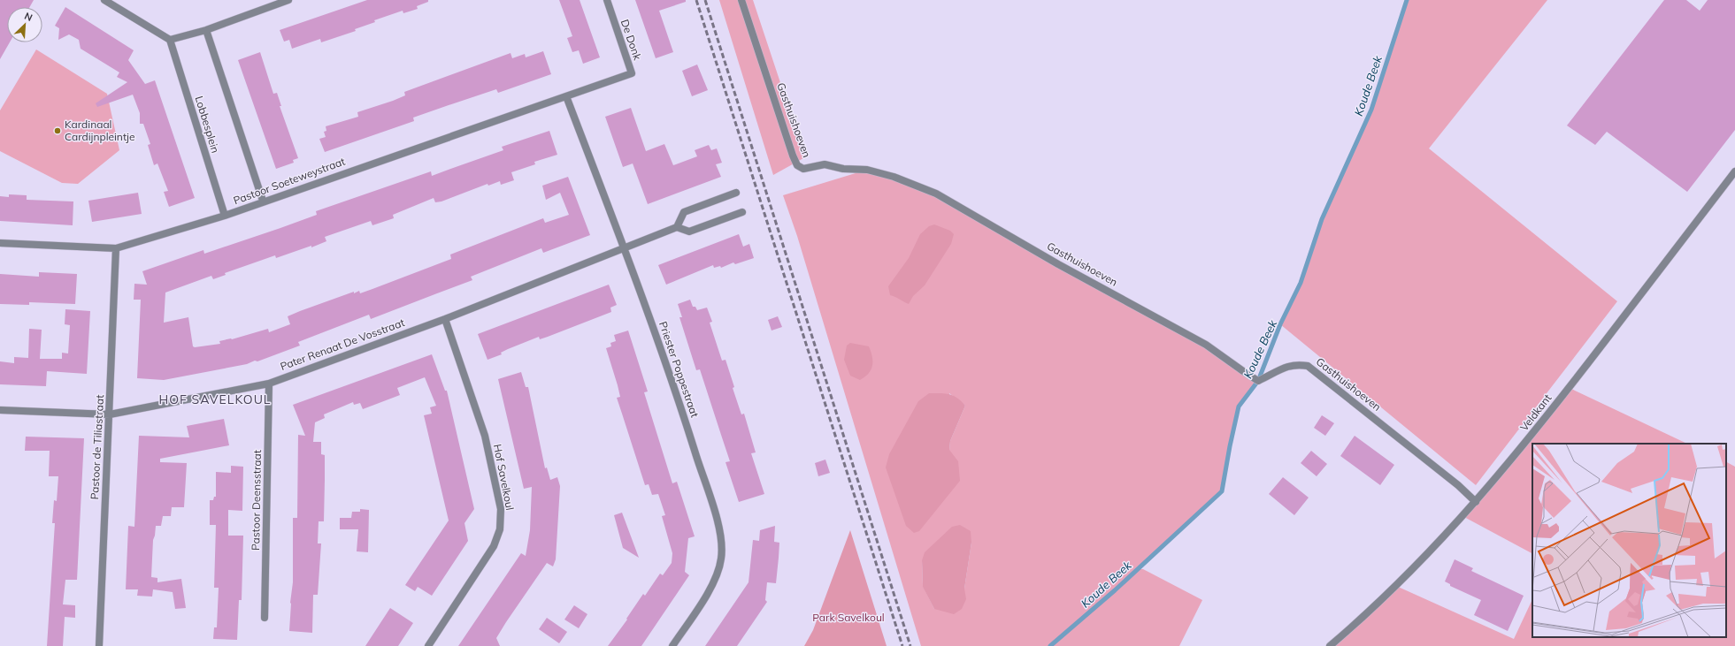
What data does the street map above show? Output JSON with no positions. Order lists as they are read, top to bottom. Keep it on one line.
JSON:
{"streets":{"street":["De Donk","Gasthuishoeven","Lobbesplein","Pastoor Soeteweystraat","Pater Renaat De Vosstraat","Priester Poppestraat","Veldkant","Pastoor de Tiliastraat","Hof Savelkoul","Pastoor Deensstraat"]},"crossings":[["De Donk","Pastoor Soeteweystraat"],["Gasthuishoeven","Veldkant"],["Lobbesplein","Pastoor Soeteweystraat"],["Pastoor Soeteweystraat","Priester Poppestraat"],["Pastoor Soeteweystraat","Pastoor de Tiliastraat"],["Pater Renaat De Vosstraat","Priester Poppestraat"],["Pater Renaat De Vosstraat","Pastoor de Tiliastraat"],["Pater Renaat De Vosstraat","Hof Savelkoul"],["Pater Renaat De Vosstraat","Pastoor Deensstraat"]],"districts":["HOF SAVELKOUL"],"water":["Koude Beek"],"parks":["Park Savelkoul"],"places":["Kardinaal Cardijnpleintje"],"north":"top right"}
